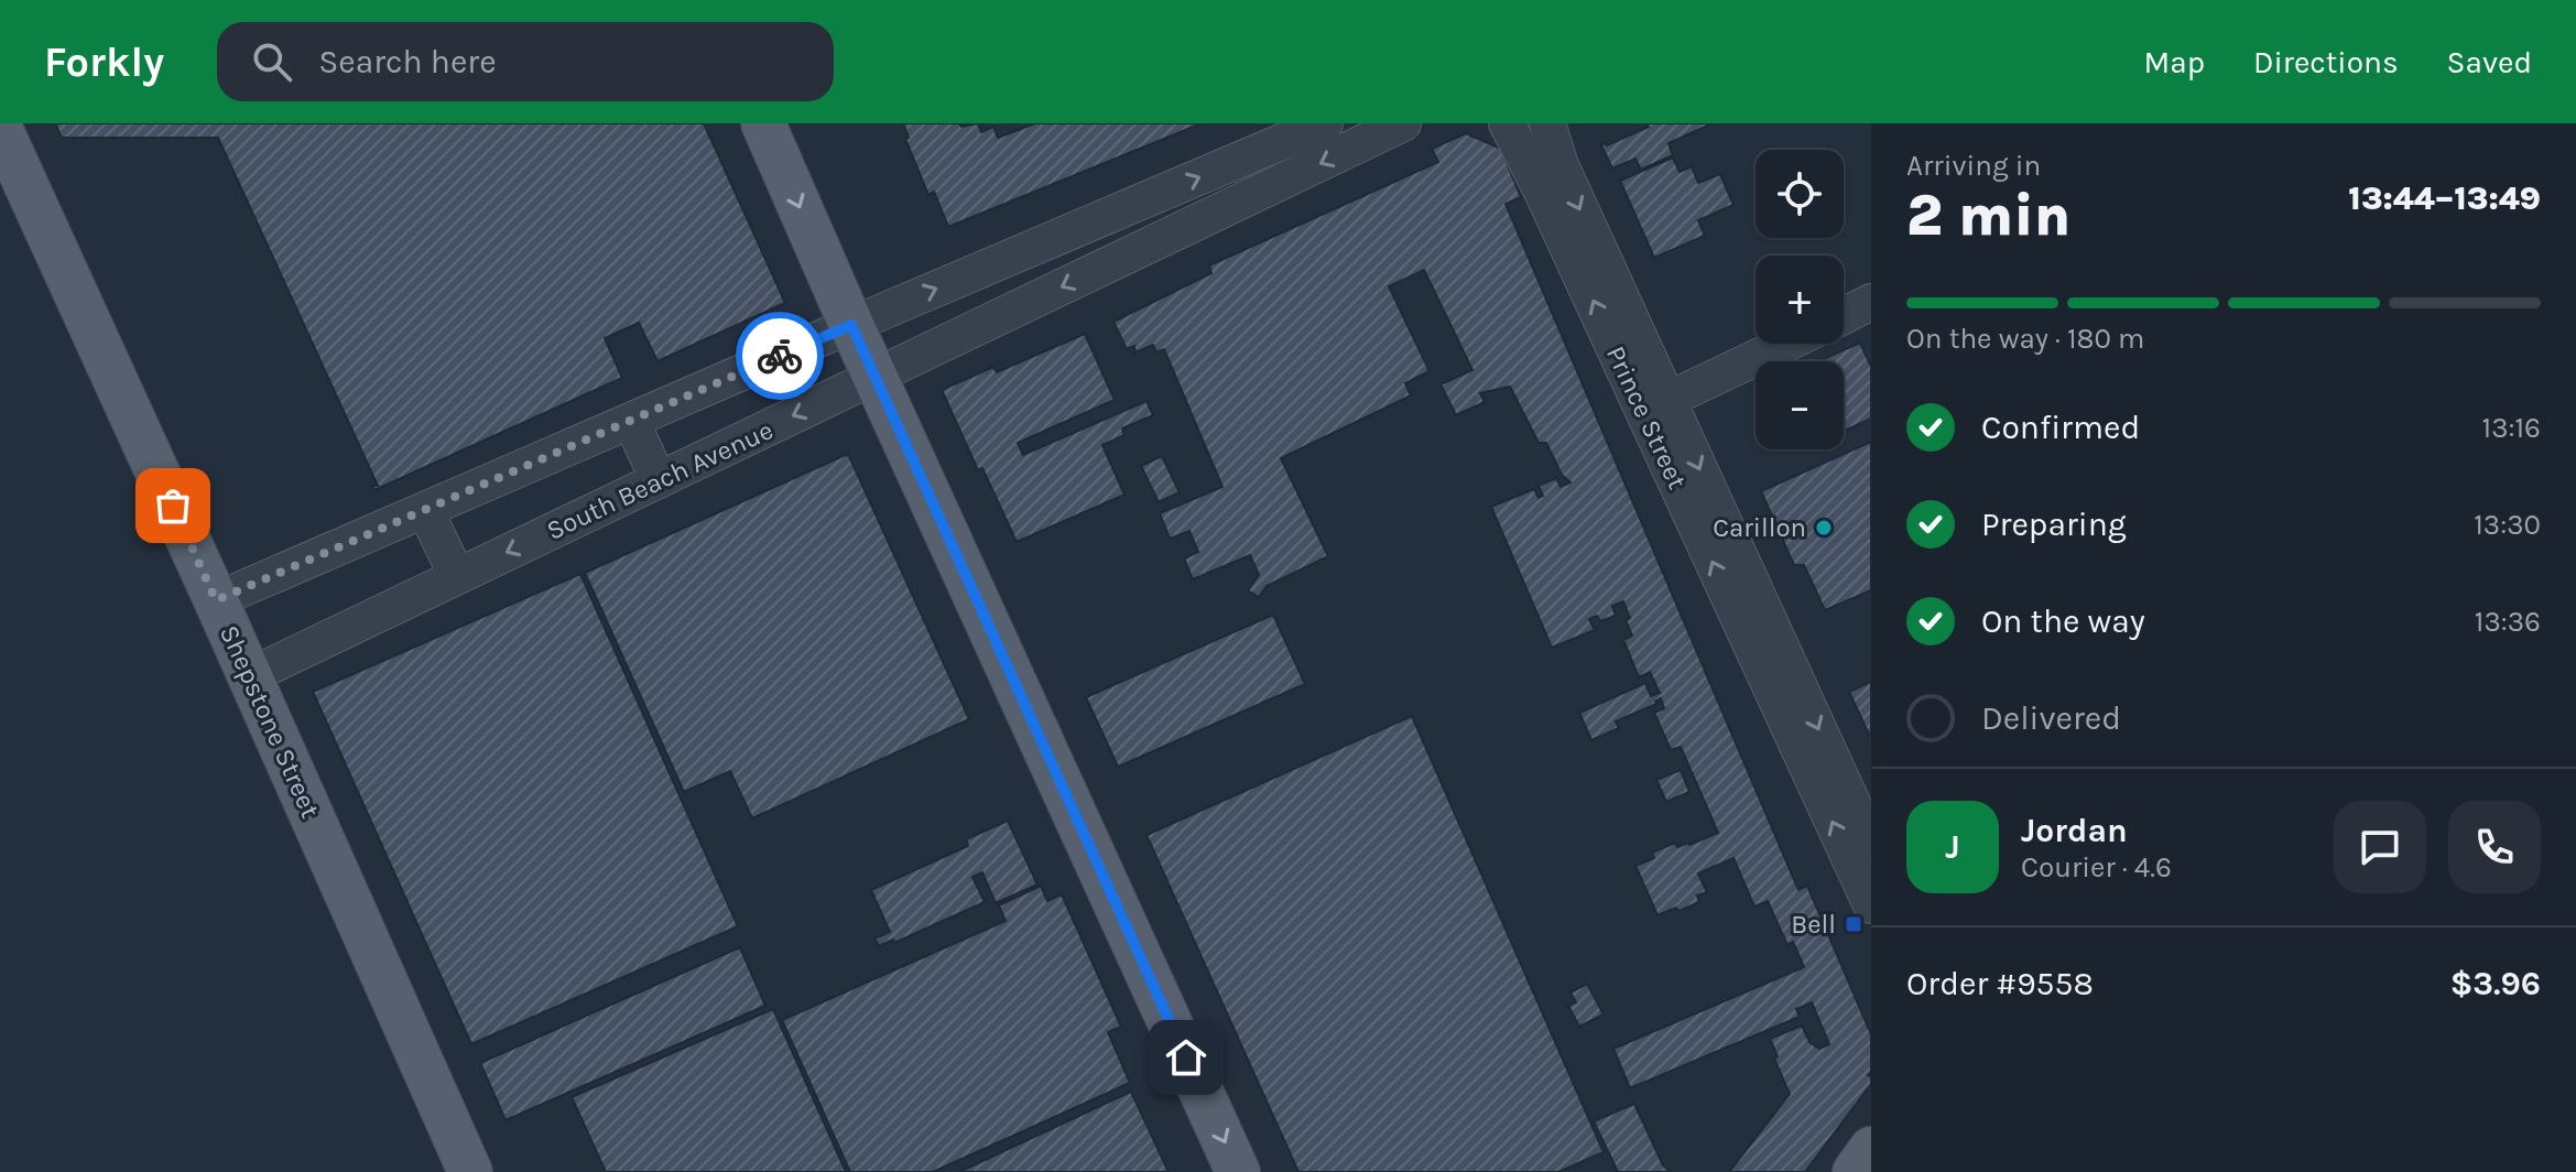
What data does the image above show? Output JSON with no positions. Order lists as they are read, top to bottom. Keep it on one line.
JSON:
{"streets":{"main road":["Shepstone Street"],"street":["Prince Street","South Beach Avenue"]},"crossings":[["South Beach Avenue","Shepstone Street"]],"places":{"other":["Carillon"],"transit":["Bell"]},"page":{"header":"Forkly","search":"Search here","nav":["Map","Directions","Saved"],"heading":["2 min","Arriving in","13:44–13:49"],"panel":["Jordan","Courier · 4.6","Order #9558","$3.96"],"map_buttons":["+","−"],"bar":"On the way · 180 m","list":[["Confirmed","13:16"],["Preparing","13:30"],["On the way","13:36"],"Delivered"],"round":"J"}}
